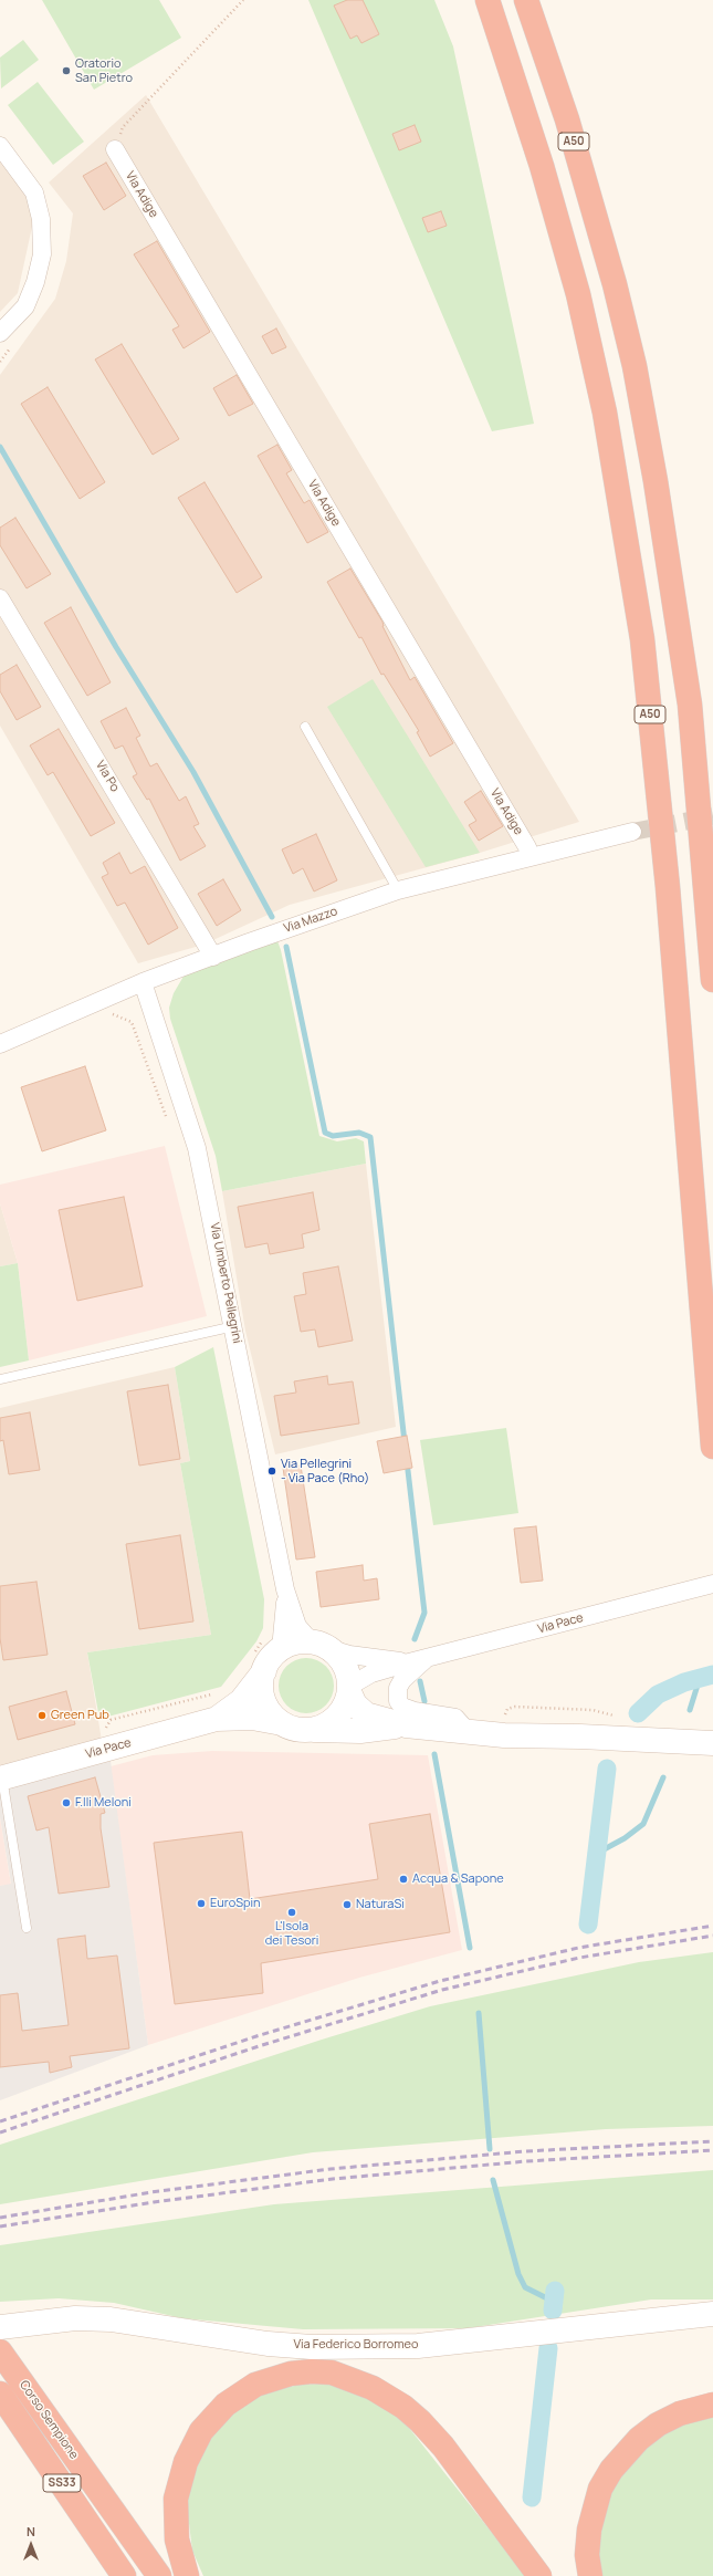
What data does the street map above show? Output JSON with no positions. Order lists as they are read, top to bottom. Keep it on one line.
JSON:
{"streets":{"highway":["A50","Corso Sempione","SS33"],"street":["Via Adige","Via Po","Via Mazzo","Via Umberto Pellegrini","Via Pace","Via Federico Borromeo"]},"crossings":[["Via Adige","Via Mazzo"],["Via Po","Via Mazzo"],["Via Mazzo","Via Umberto Pellegrini"]],"places":["Oratorio San Pietro","Via Pellegrini - Via Pace (Rho)","Green Pub","F.lli Meloni","Acqua & Sapone","EuroSpin","NaturaSì","L'Isola dei Tesori"],"north":"top"}
